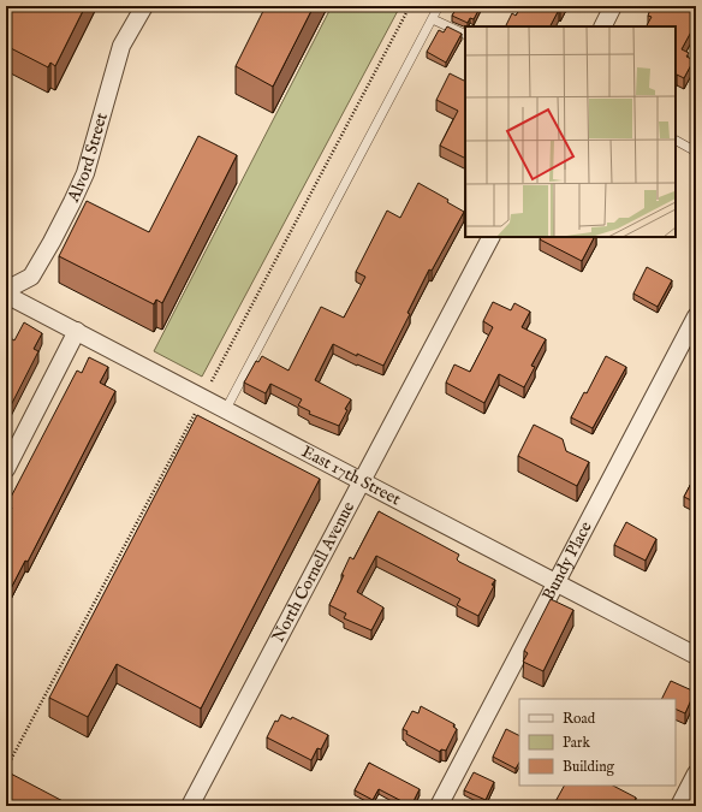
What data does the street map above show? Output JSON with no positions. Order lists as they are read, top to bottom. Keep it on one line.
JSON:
{"streets":{"street":["Alvord Street","East 17th Street","Bundy Place","North Cornell Avenue"]},"crossings":[["East 17th Street","Bundy Place"],["East 17th Street","North Cornell Avenue"]],"legend":["Road","Park","Building"]}
